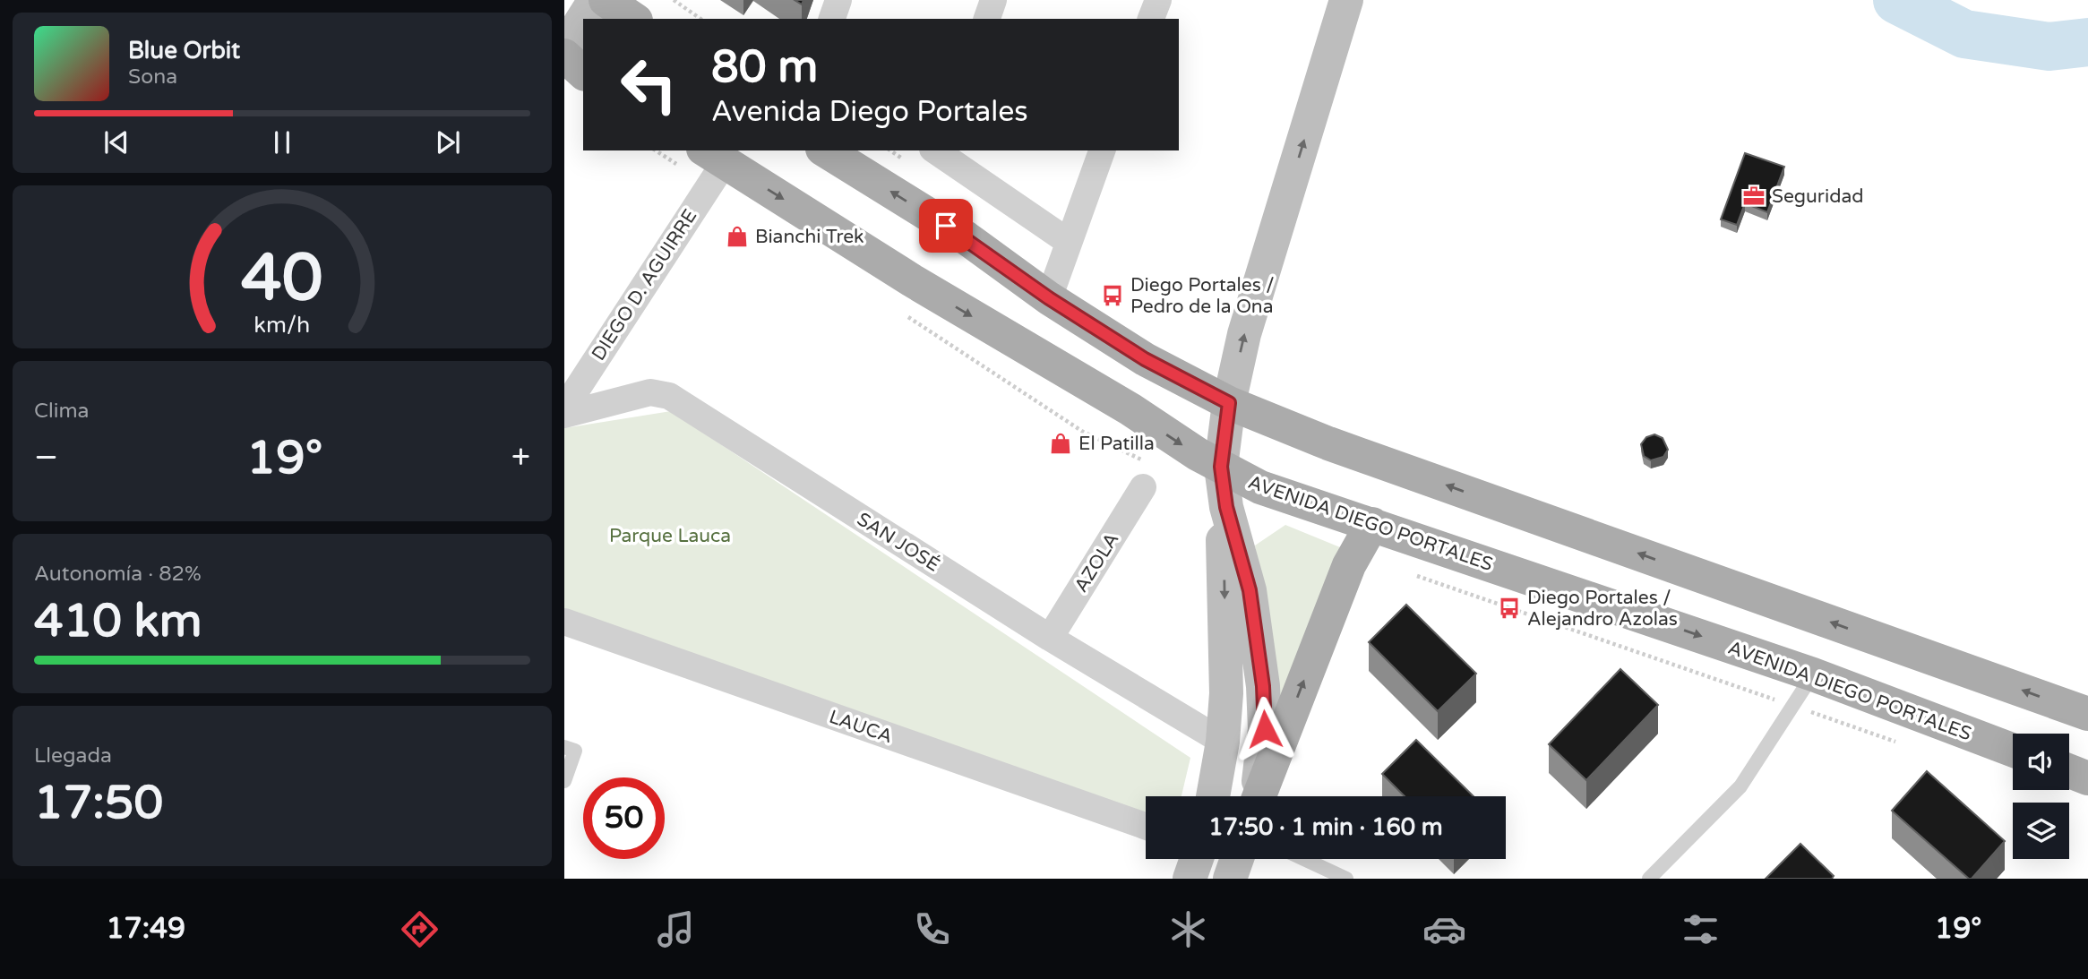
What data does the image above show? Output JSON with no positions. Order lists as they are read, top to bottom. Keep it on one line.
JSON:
{"streets":{"main road":["AVENIDA DIEGO PORTALES"],"street":["DIEGO D. AGUIRRE","SAN JOSÉ","AZOLA","LAUCA"]},"crossings":[["DIEGO D. AGUIRRE","AVENIDA DIEGO PORTALES"],["SAN JOSÉ","AZOLA"]],"parks":["Parque Lauca"],"places":{"office":["Seguridad"],"shop":["Bianchi Trek","El Patilla"],"bus stop":["Diego Portales / Pedro de la Ona","Diego Portales / Alejandro Azolas"]},"page":{"turn":["80 m","Avenida Diego Portales"],"song":["Blue Orbit","Sona"],"tile":["Clima",["Autonomía · 82%","410 km"],["Llegada","17:50"]],"heat":["−","19°","+"],"limit":"50","trip":"17:50 · 1 min · 160 m","tabs":["17:49","19°"],"gauge":["40","km/h"]}}
